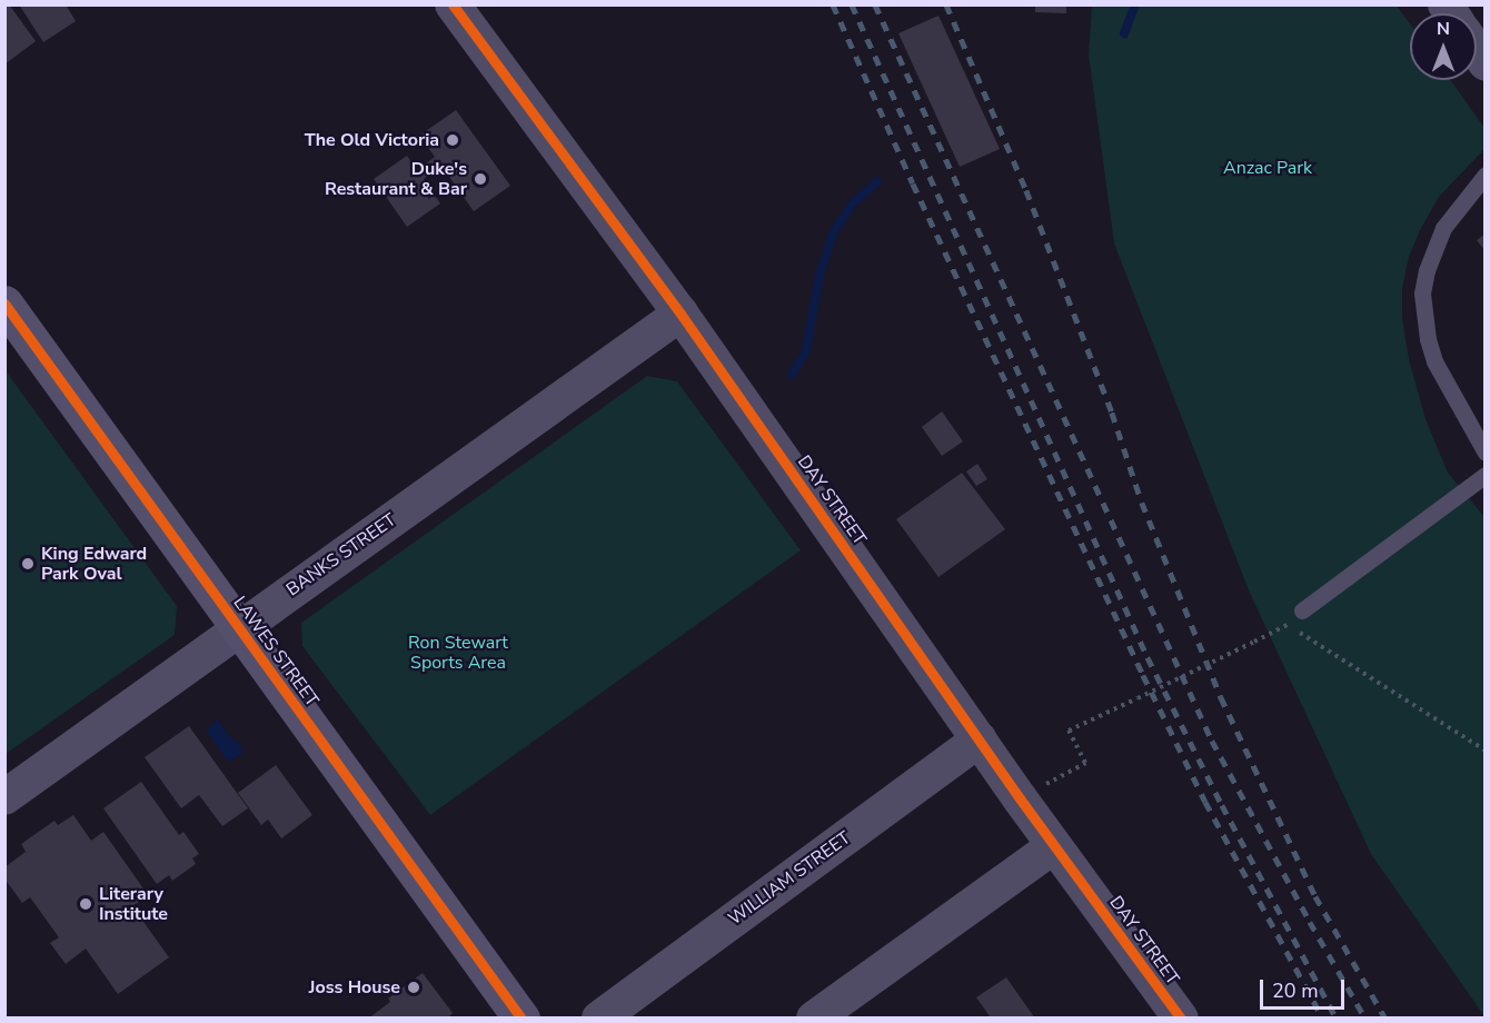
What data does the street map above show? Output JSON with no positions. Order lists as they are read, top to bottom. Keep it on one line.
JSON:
{"streets":{"main road":["LAWES STREET"],"street":["DAY STREET","BANKS STREET","WILLIAM STREET"]},"crossings":[["DAY STREET","BANKS STREET"],["DAY STREET","WILLIAM STREET"],["BANKS STREET","LAWES STREET"]],"parks":["Anzac Park","Ron Stewart Sports Area"],"places":["The Old Victoria","Duke's Restaurant & Bar","King Edward Park Oval","Literary Institute","Joss House"],"scale_bar":"20 m","north":"top"}
